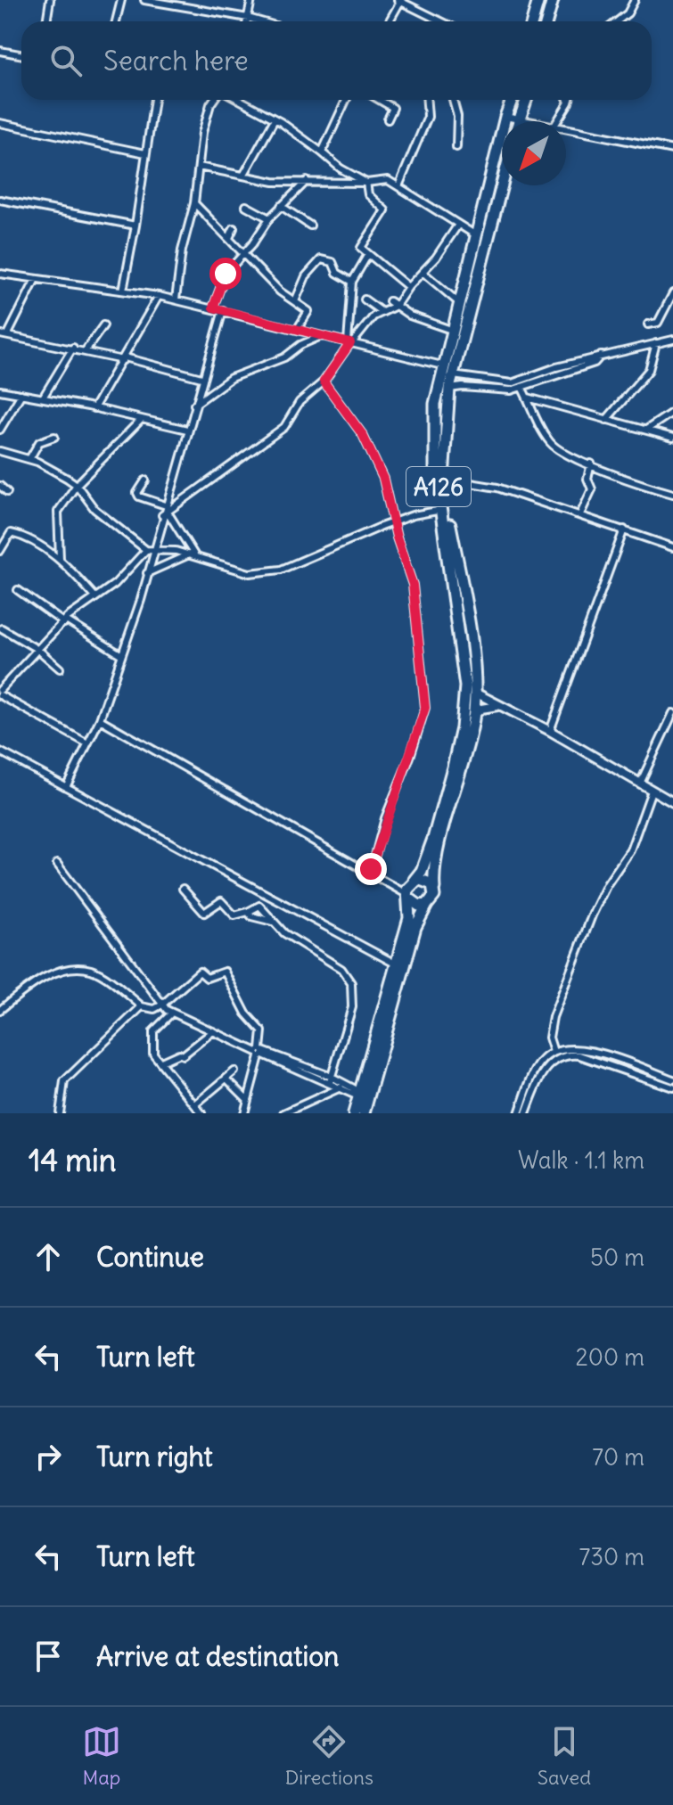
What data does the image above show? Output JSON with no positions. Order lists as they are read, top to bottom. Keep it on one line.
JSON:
{"streets":{"highway":["A126"]},"north":"bottom left","page":{"search":"Search here","heading":["14 min","Walk · 1.1 km"],"list":[["Continue","50 m"],["Turn left","200 m"],["Turn right","70 m"],["Turn left","730 m"],"Arrive at destination"],"nav":["Map","Directions","Saved"]}}
